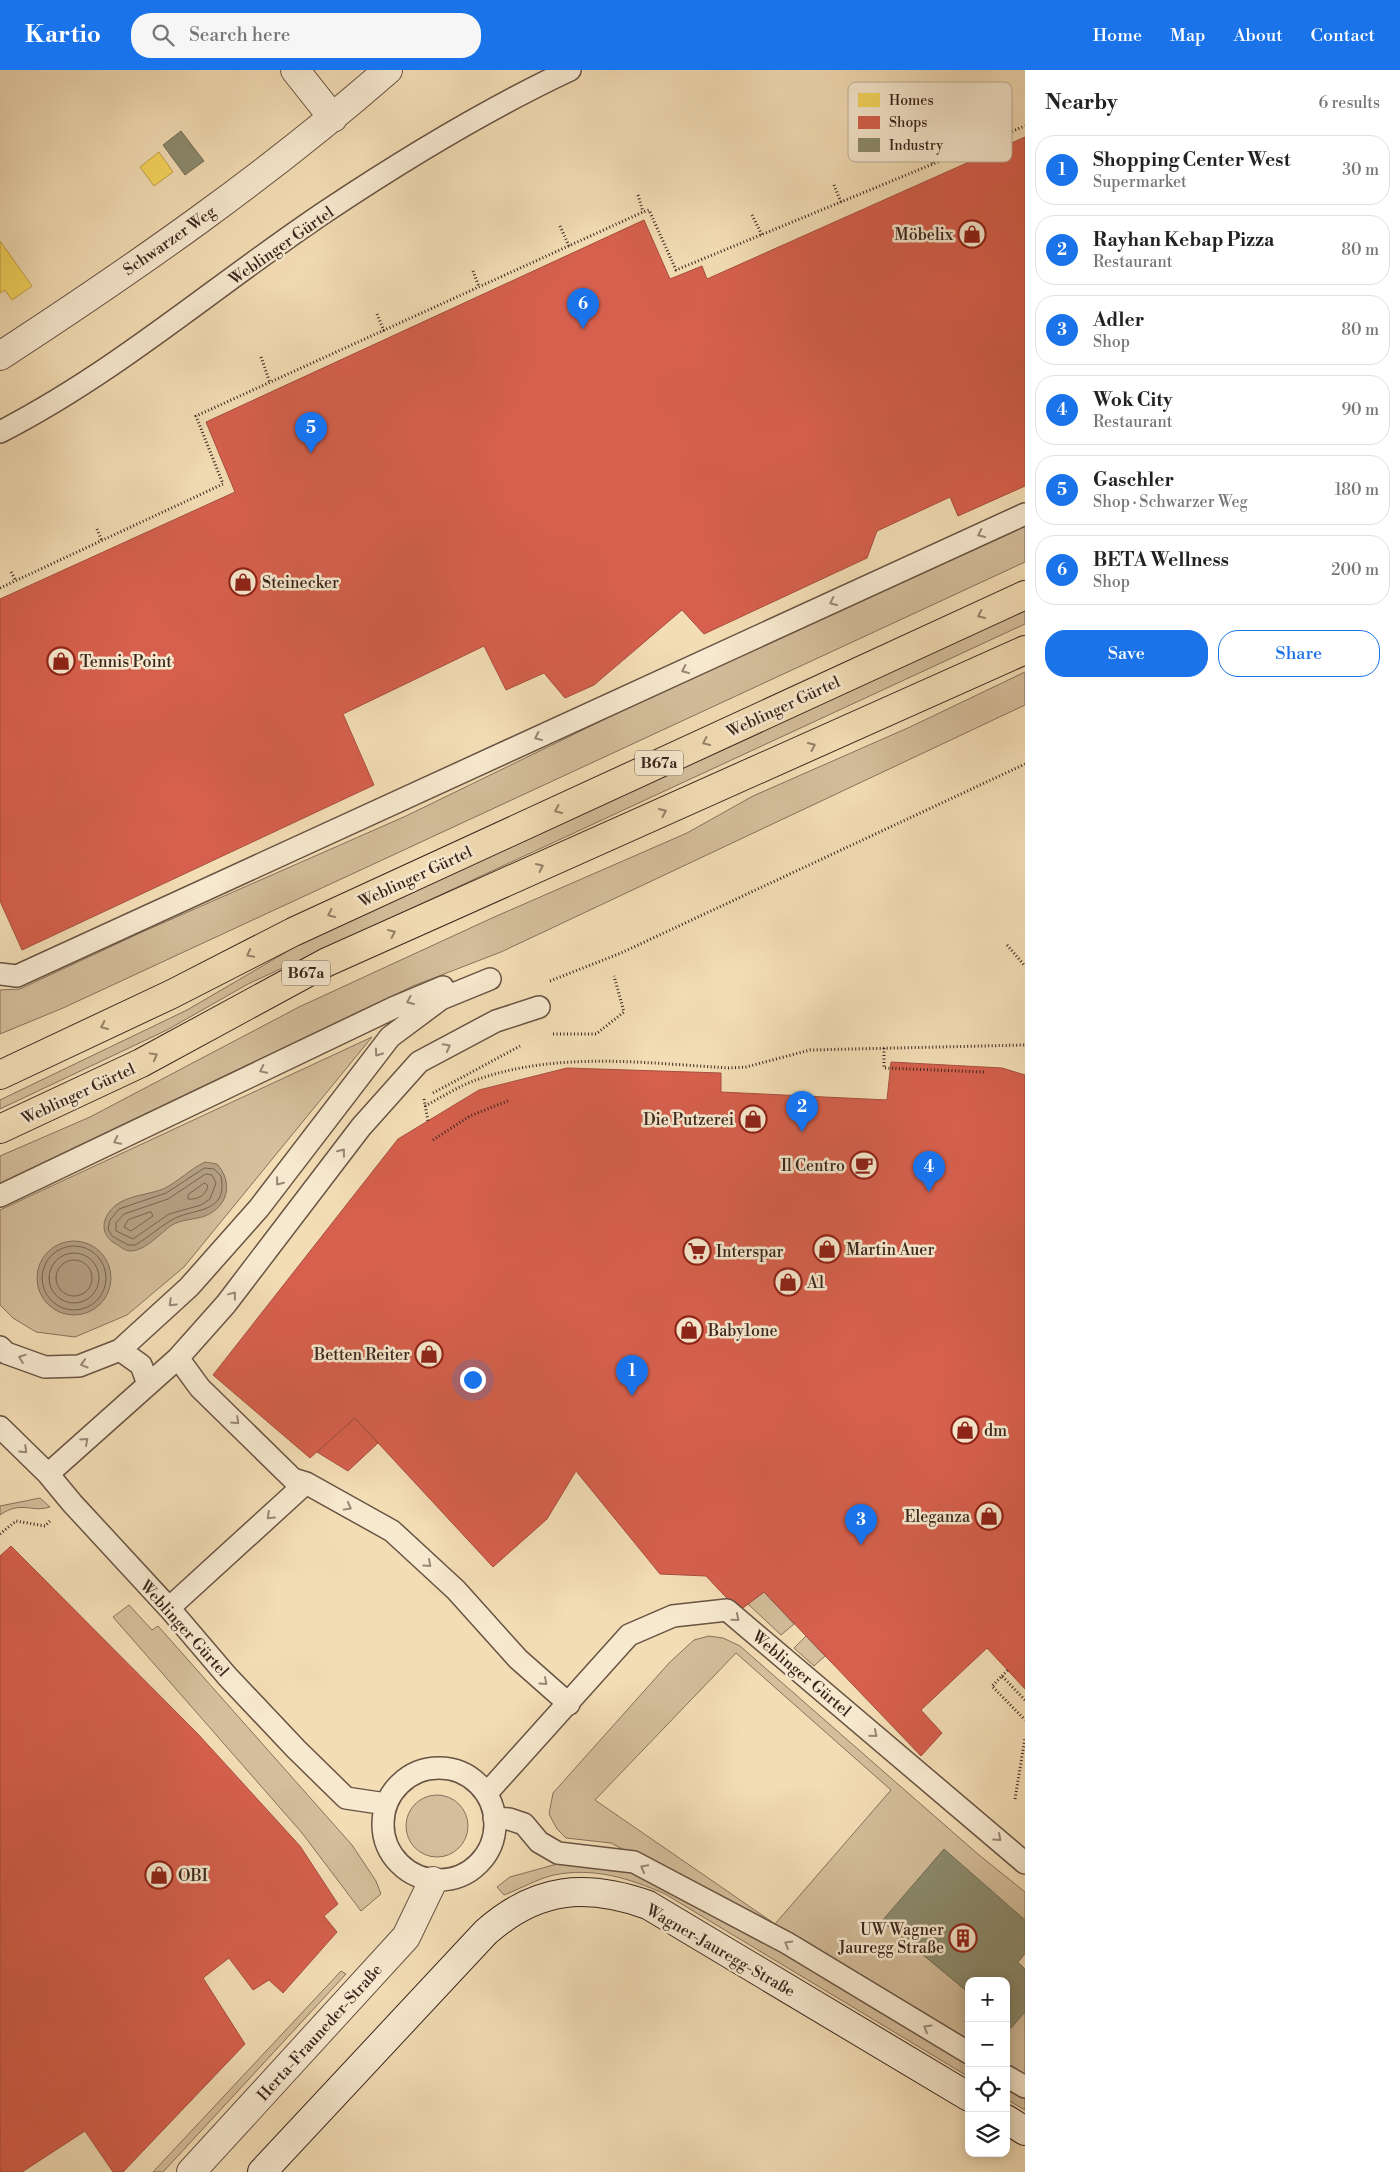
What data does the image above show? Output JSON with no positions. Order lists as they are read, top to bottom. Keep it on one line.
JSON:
{"streets":{"main road":["Weblinger Gürtel","B67a"],"street":["Schwarzer Weg","Wagner-Jauregg-Straße","Herta-Frauneder-Straße"]},"crossings":[["Weblinger Gürtel","Herta-Frauneder-Straße"]],"places":{"shop":["Möbelix","Steinecker","Tennis Point","Die Putzerei","Martin Auer","A1","Baby1one","Betten Reiter","dm","Eleganza","OBI"],"cafe":["Il Centro"],"supermarket":["Interspar"],"building":["UW Wagner Jauregg Straße"]},"legend":["Homes","Shops","Industry"],"page":{"header":"Kartio","search":"Search here","nav":["Home","Map","About","Contact"],"heading":["Nearby","6 results"],"list":[{"mark":"1","name":"Shopping Center West","note":"Supermarket","value":"30 m"},{"mark":"2","name":"Rayhan Kebap Pizza","note":"Restaurant","value":"80 m"},{"mark":"3","name":"Adler","note":"Shop","value":"80 m"},{"mark":"4","name":"Wok City","note":"Restaurant","value":"90 m"},{"mark":"5","name":"Gaschler","note":"Shop · Schwarzer Weg","value":"180 m"},{"mark":"6","name":"BETA Wellness","note":"Shop","value":"200 m"}],"pins":["6","5","2","4","1","3"],"buttons":["Save","Share"],"map_buttons":["+","−"]}}
